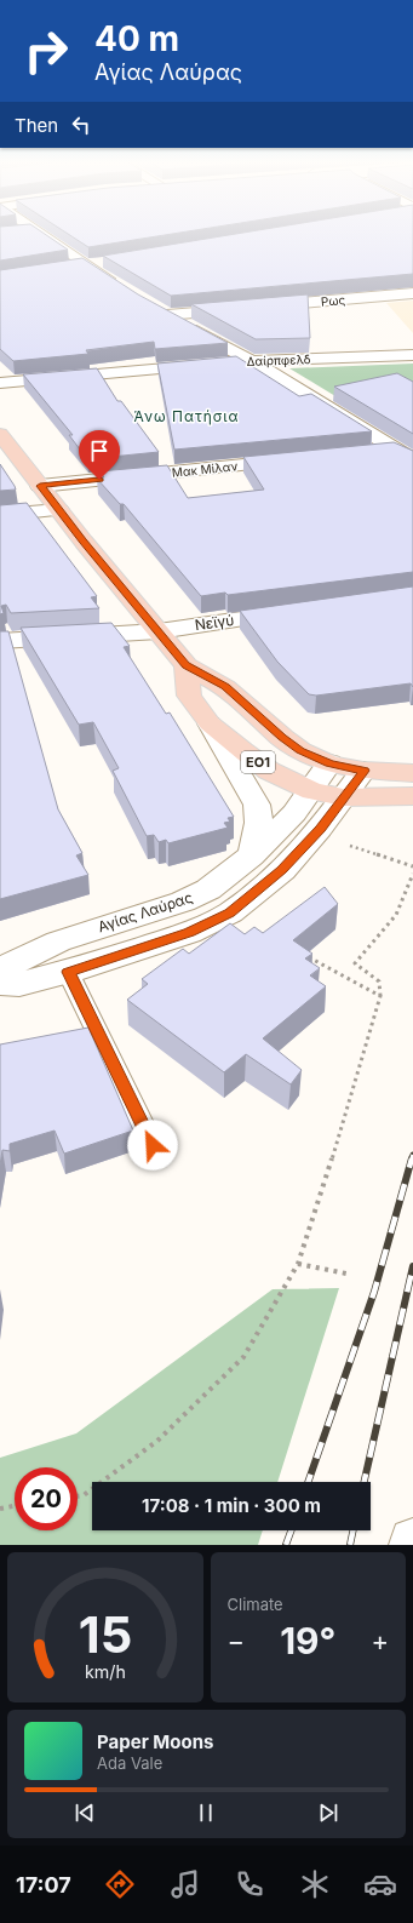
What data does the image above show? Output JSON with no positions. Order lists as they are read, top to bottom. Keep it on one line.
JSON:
{"streets":{"main road":["ΕΟ1"],"street":["Ρως","Δαίρπφελδ","Μακ Μίλαν","Νεϊγύ","Αγίας Λαύρας"]},"crossings":[["Μακ Μίλαν","ΕΟ1"],["Νεϊγύ","ΕΟ1"],["ΕΟ1","Αγίας Λαύρας"]],"districts":["Άνω Πατήσια"],"page":{"turn":["40 m","Αγίας Λαύρας"],"then":"Then","limit":"20","trip":"17:08 · 1 min · 300 m","tile":"Climate","heat":["−","19°","+"],"song":["Paper Moons","Ada Vale"],"tabs":"17:07","gauge":["15","km/h"]}}
